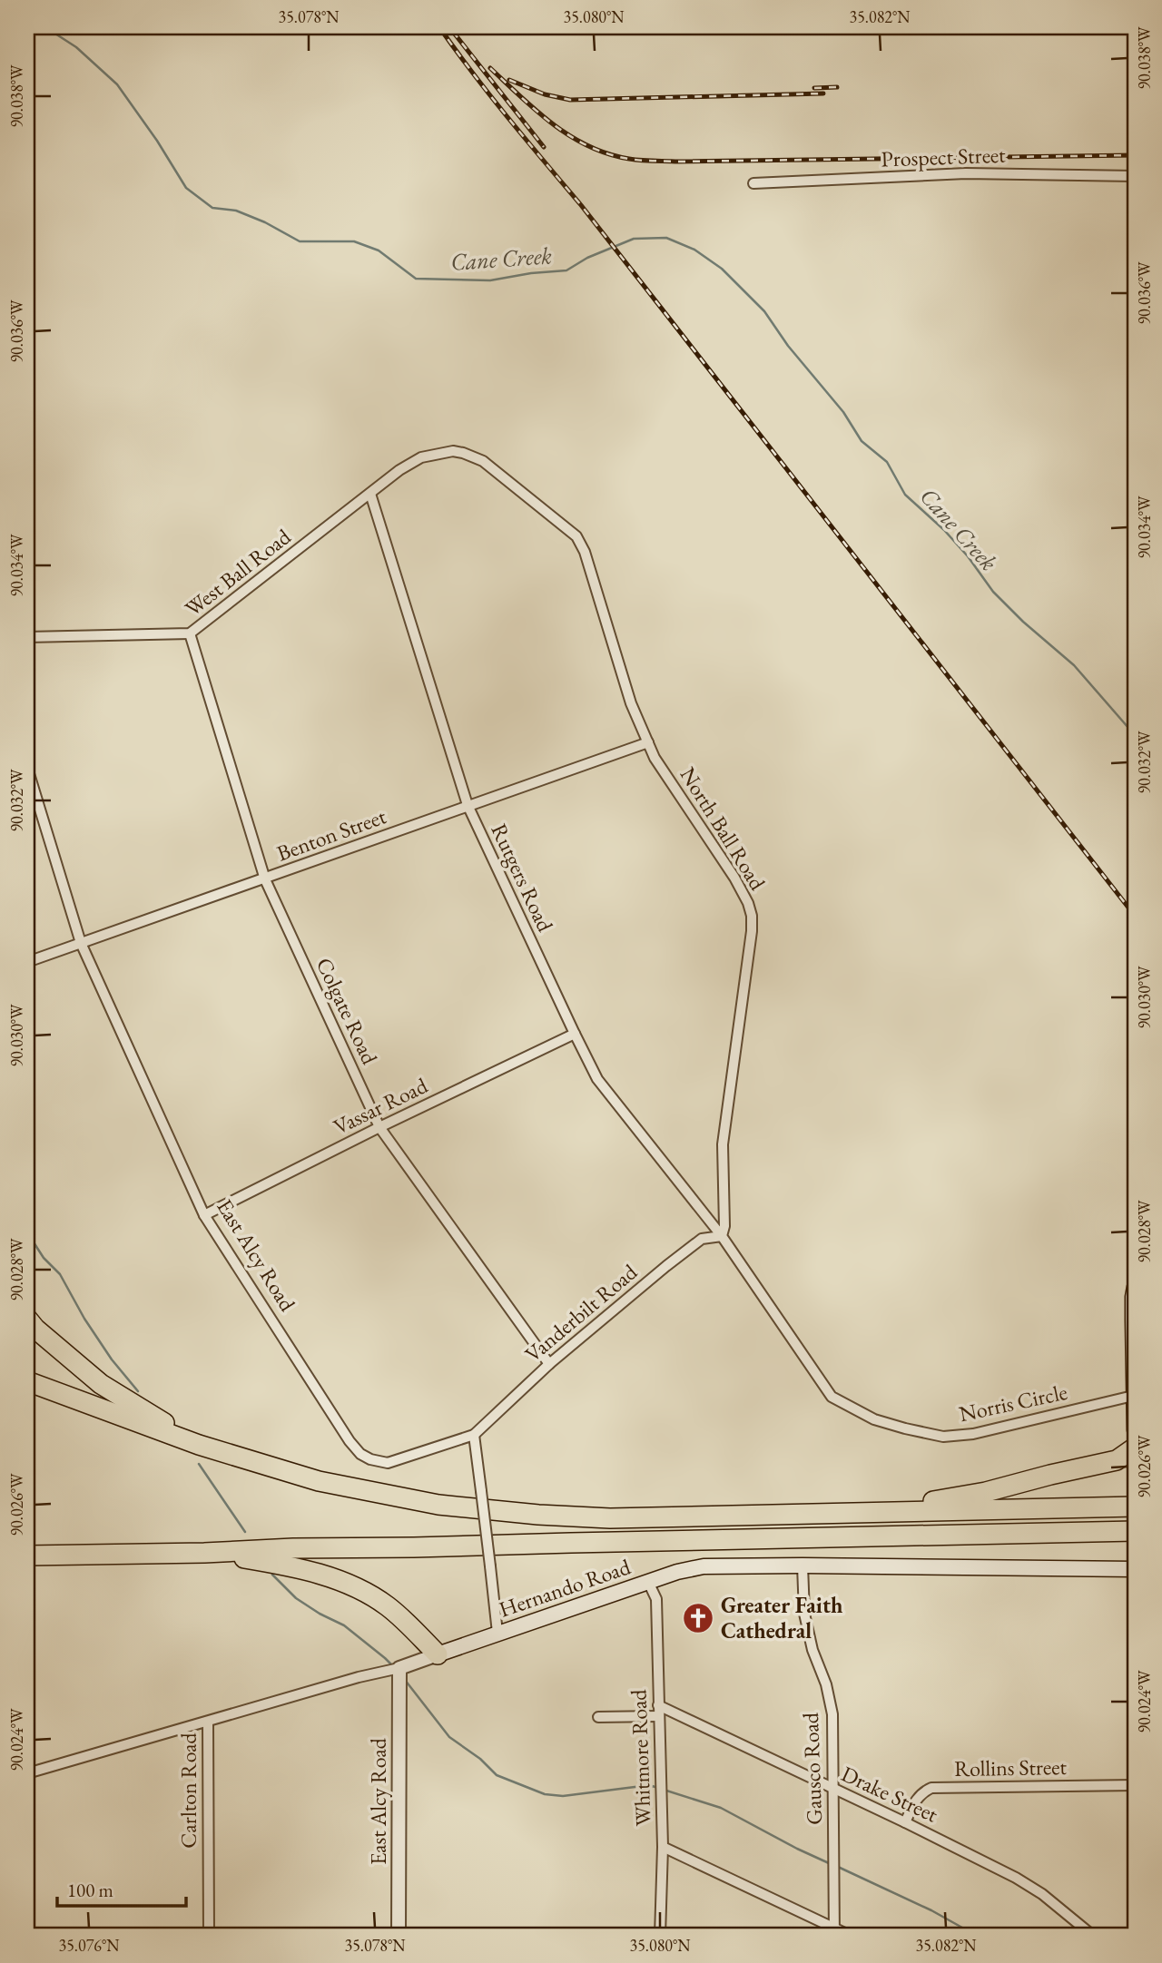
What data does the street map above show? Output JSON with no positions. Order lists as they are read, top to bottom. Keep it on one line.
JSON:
{"streets":{"main road":["Hernando Road"],"street":["Prospect Street","West Ball Road","North Ball Road","Benton Street","Rutgers Road","Colgate Road","Vassar Road","East Alcy Road","Vanderbilt Road","Norris Circle","Whitmore Road","Rollins Street","Gausco Road","Carlton Road","Drake Street"]},"crossings":[["West Ball Road","North Ball Road"],["West Ball Road","Rutgers Road"],["West Ball Road","Colgate Road"],["North Ball Road","Benton Street"],["North Ball Road","Rutgers Road"],["North Ball Road","Vanderbilt Road"],["North Ball Road","Norris Circle"],["Benton Street","Rutgers Road"],["Benton Street","Colgate Road"],["Benton Street","East Alcy Road"],["Rutgers Road","Vassar Road"],["Rutgers Road","Vanderbilt Road"],["Rutgers Road","Norris Circle"],["Colgate Road","Vassar Road"],["Colgate Road","Vanderbilt Road"],["Vassar Road","East Alcy Road"],["East Alcy Road","Vanderbilt Road"],["East Alcy Road","Hernando Road"],["Vanderbilt Road","Norris Circle"],["Hernando Road","Whitmore Road"],["Hernando Road","Gausco Road"],["Hernando Road","Carlton Road"],["Whitmore Road","Drake Street"],["Rollins Street","Drake Street"],["Gausco Road","Drake Street"]],"water":["Cane Creek"],"places":{"church":["Greater Faith Cathedral"]},"scale_bar":"100 m","coordinates":["35.078°N","35.080°N","35.082°N","90.038°W","90.036°W","90.034°W","90.032°W","90.030°W","90.028°W","90.026°W","90.024°W","35.076°N"]}
